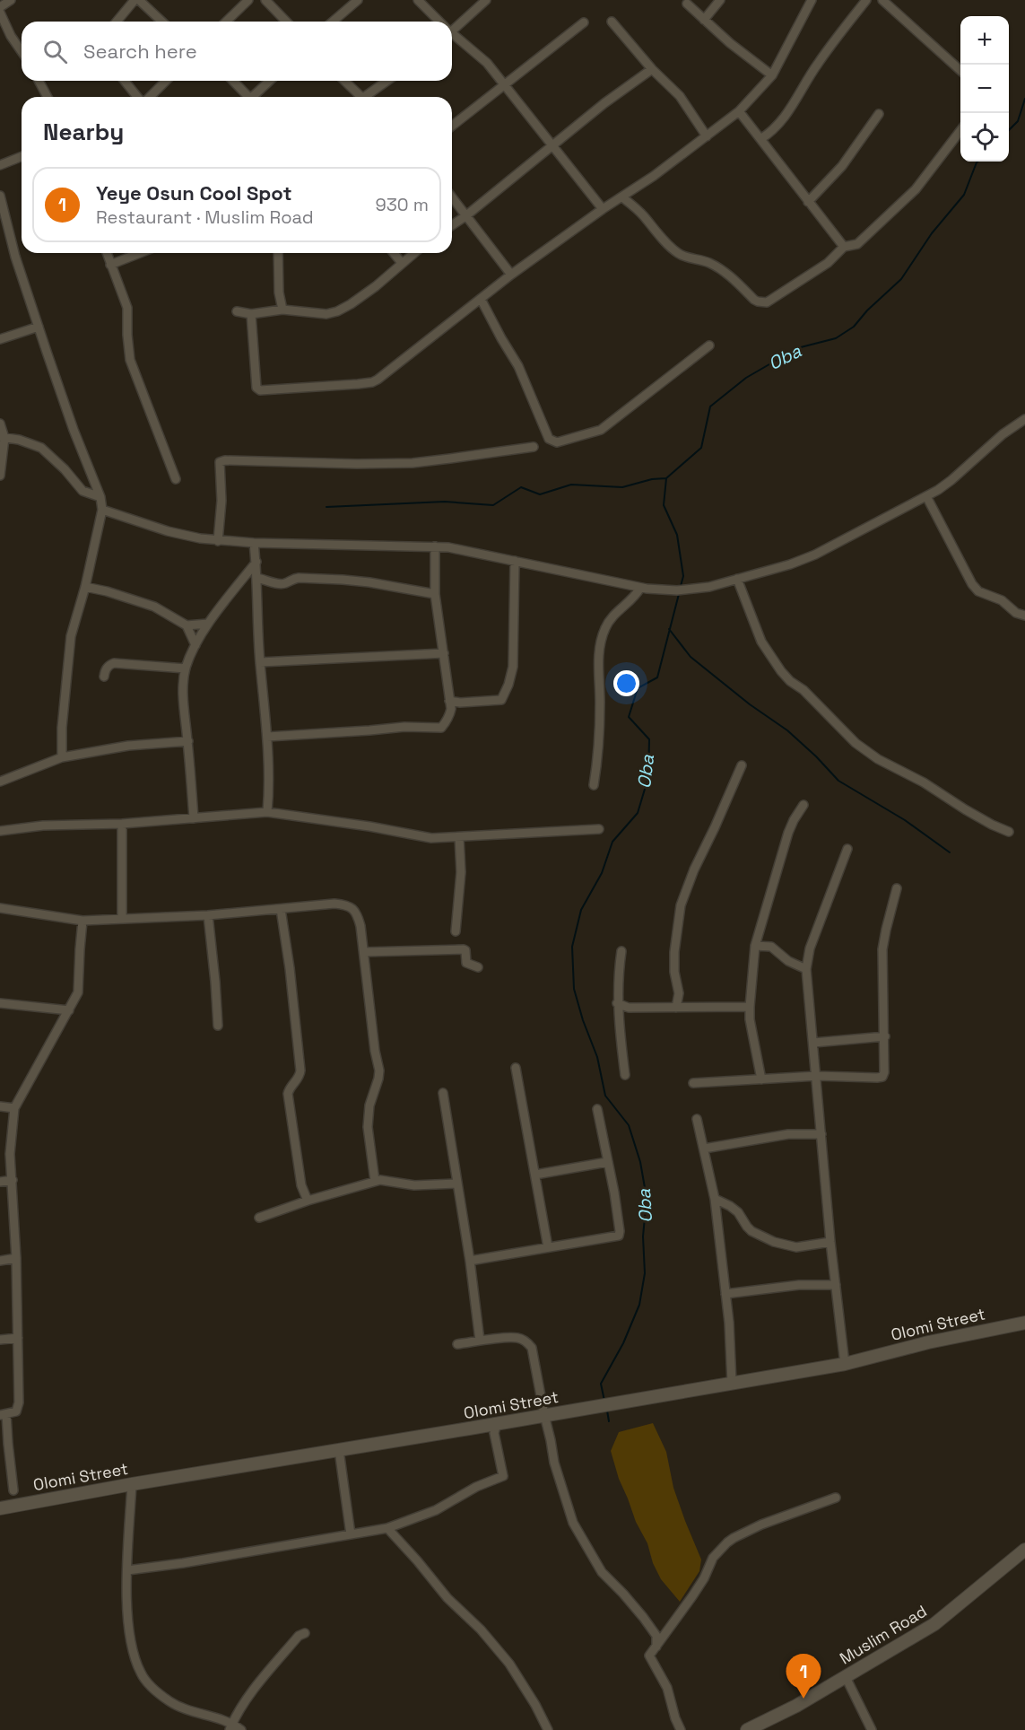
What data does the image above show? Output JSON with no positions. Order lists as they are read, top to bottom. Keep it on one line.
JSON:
{"streets":{"main road":["Olomi Street","Muslim Road"]},"water":["Oba"],"page":{"map_buttons":["+","−"],"search":"Search here","heading":"Nearby","list":[{"mark":"1","name":"Yeye Osun Cool Spot","note":"Restaurant · Muslim Road","value":"930 m"}],"pins":"1"}}
